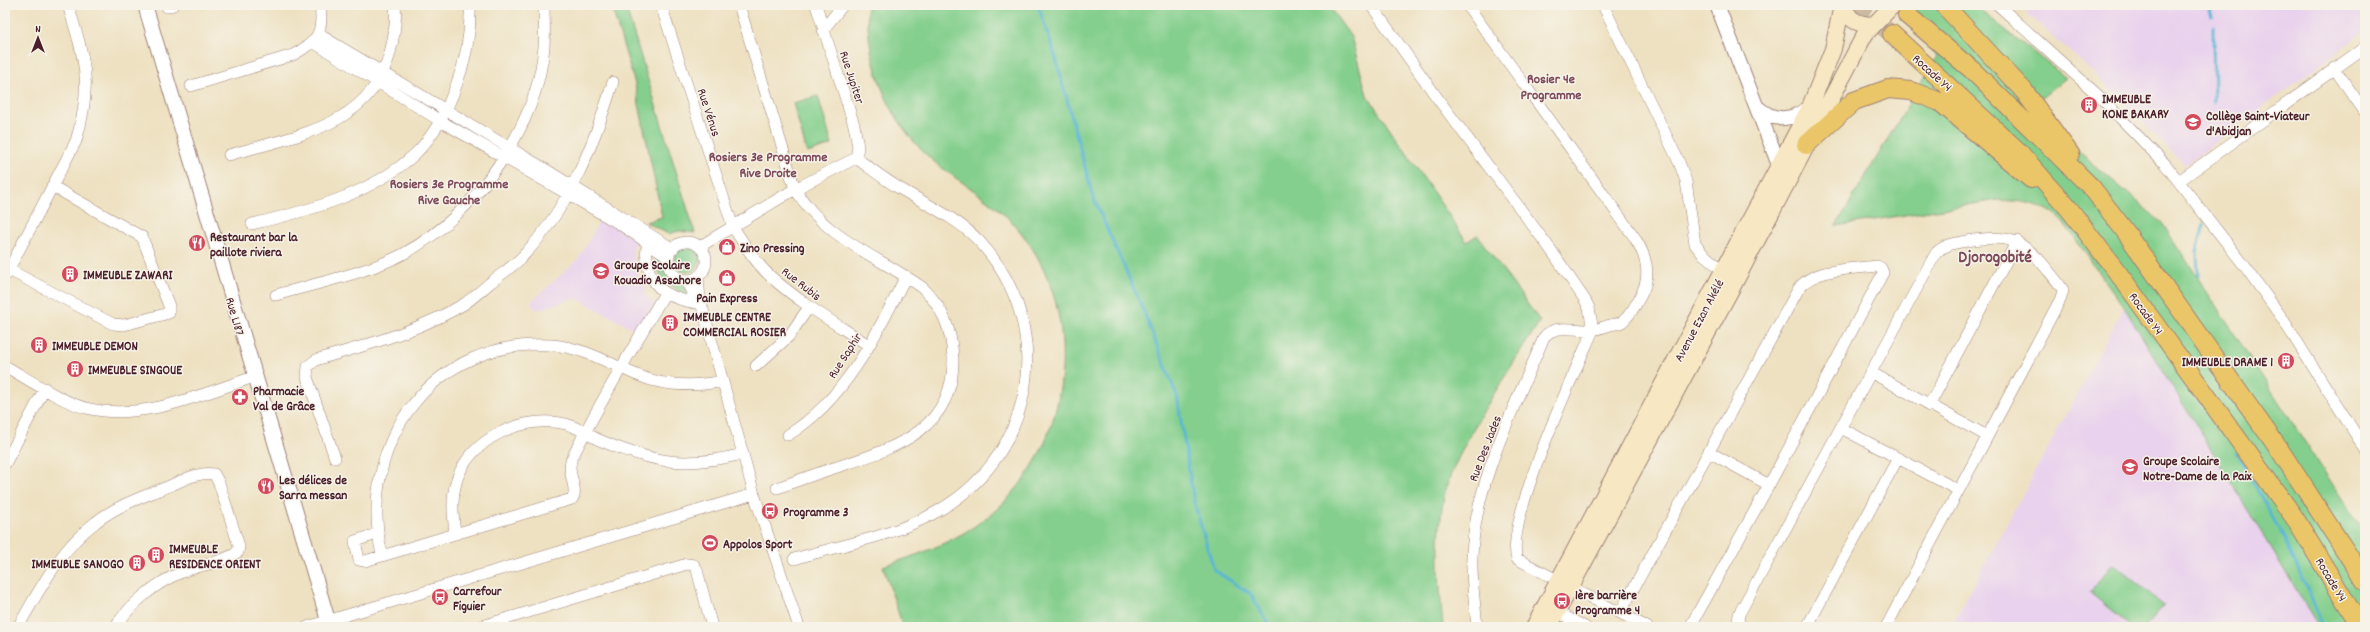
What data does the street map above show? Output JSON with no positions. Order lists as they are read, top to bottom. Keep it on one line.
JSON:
{"streets":{"highway":["Rocade Y4"],"main road":["Avenue Ezan Akélé"],"street":["Rue Jupiter","Rue Vénus","Rue Rubis","Rue L187","Rue Saphir","Rue Des Jades"]},"crossings":[["Rocade Y4","Avenue Ezan Akélé"],["Rue Vénus","Rue Rubis"],["Rue Rubis","Rue Saphir"]],"districts":["Rosier 4e Programme","Rosiers 3e Programme Rive Droite","Rosiers 3e Programme Rive Gauche","Djorogobité"],"places":{"building":["IMMEUBLE KONE BAKARY","IMMEUBLE ZAWARI","IMMEUBLE CENTRE COMMERCIAL ROSIER","IMMEUBLE DEMON","IMMEUBLE DRAME 1","IMMEUBLE SINGOUE","IMMEUBLE RESIDENCE ORIENT","IMMEUBLE SANOGO"],"school or university":["Collège Saint-Viateur d'Abidjan","Groupe Scolaire Kouadio Assahore","Groupe Scolaire Notre-Dame de la Paix"],"restaurant":["Restaurant bar la paillote riviera","Les délices de Sarra messan"],"shop":["Zino Pressing","Pain Express"],"pharmacy":["Pharmacie Val de Grâce"],"bus stop":["Programme 3","Carrefour Figuier","1ère barrière Programme 4"],"sports":["Appolos Sport"]},"north":"top"}
